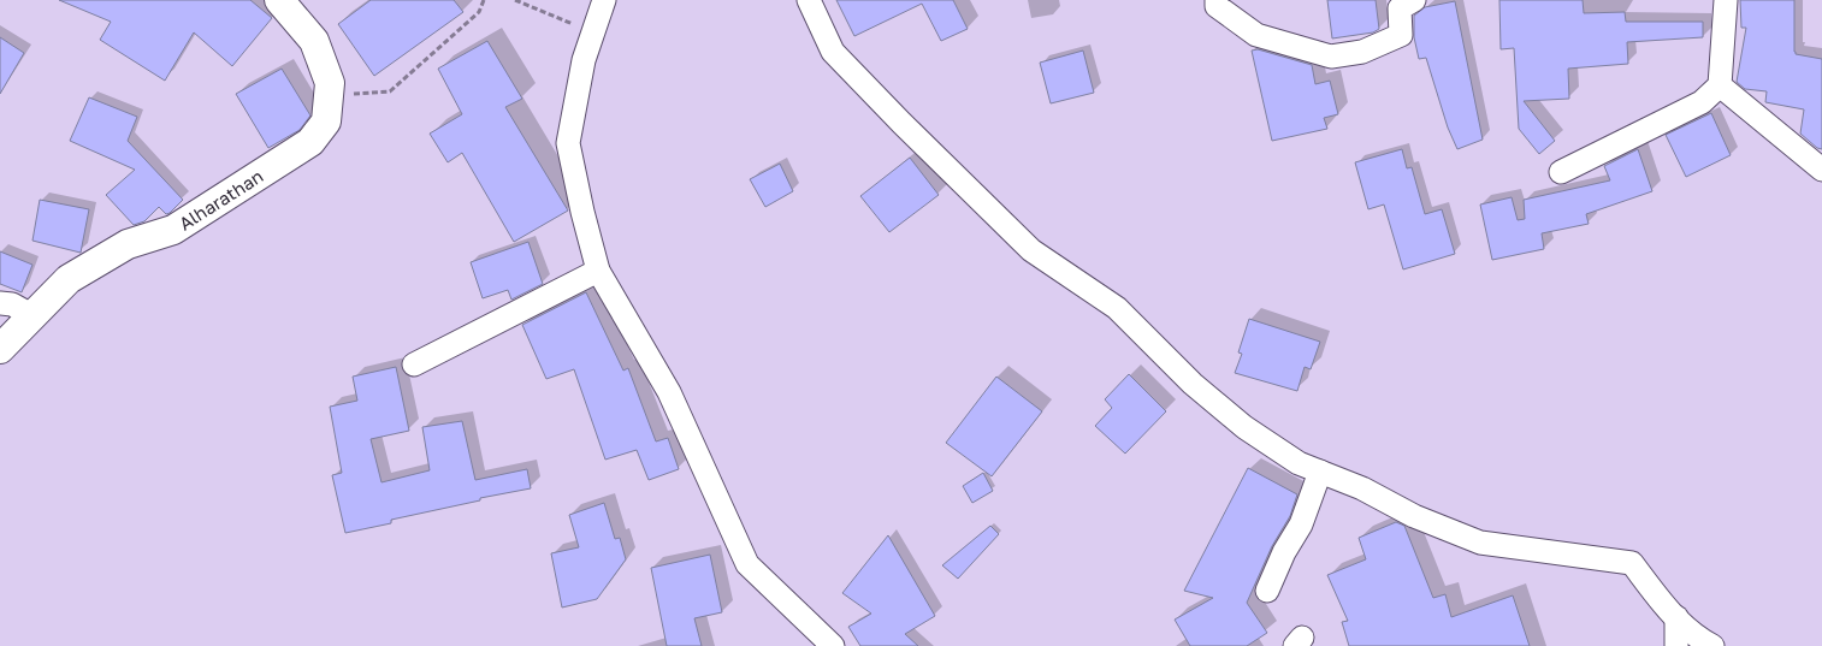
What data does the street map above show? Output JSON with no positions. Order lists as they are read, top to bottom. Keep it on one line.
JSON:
{"streets":{"street":["Alharathan"]}}
